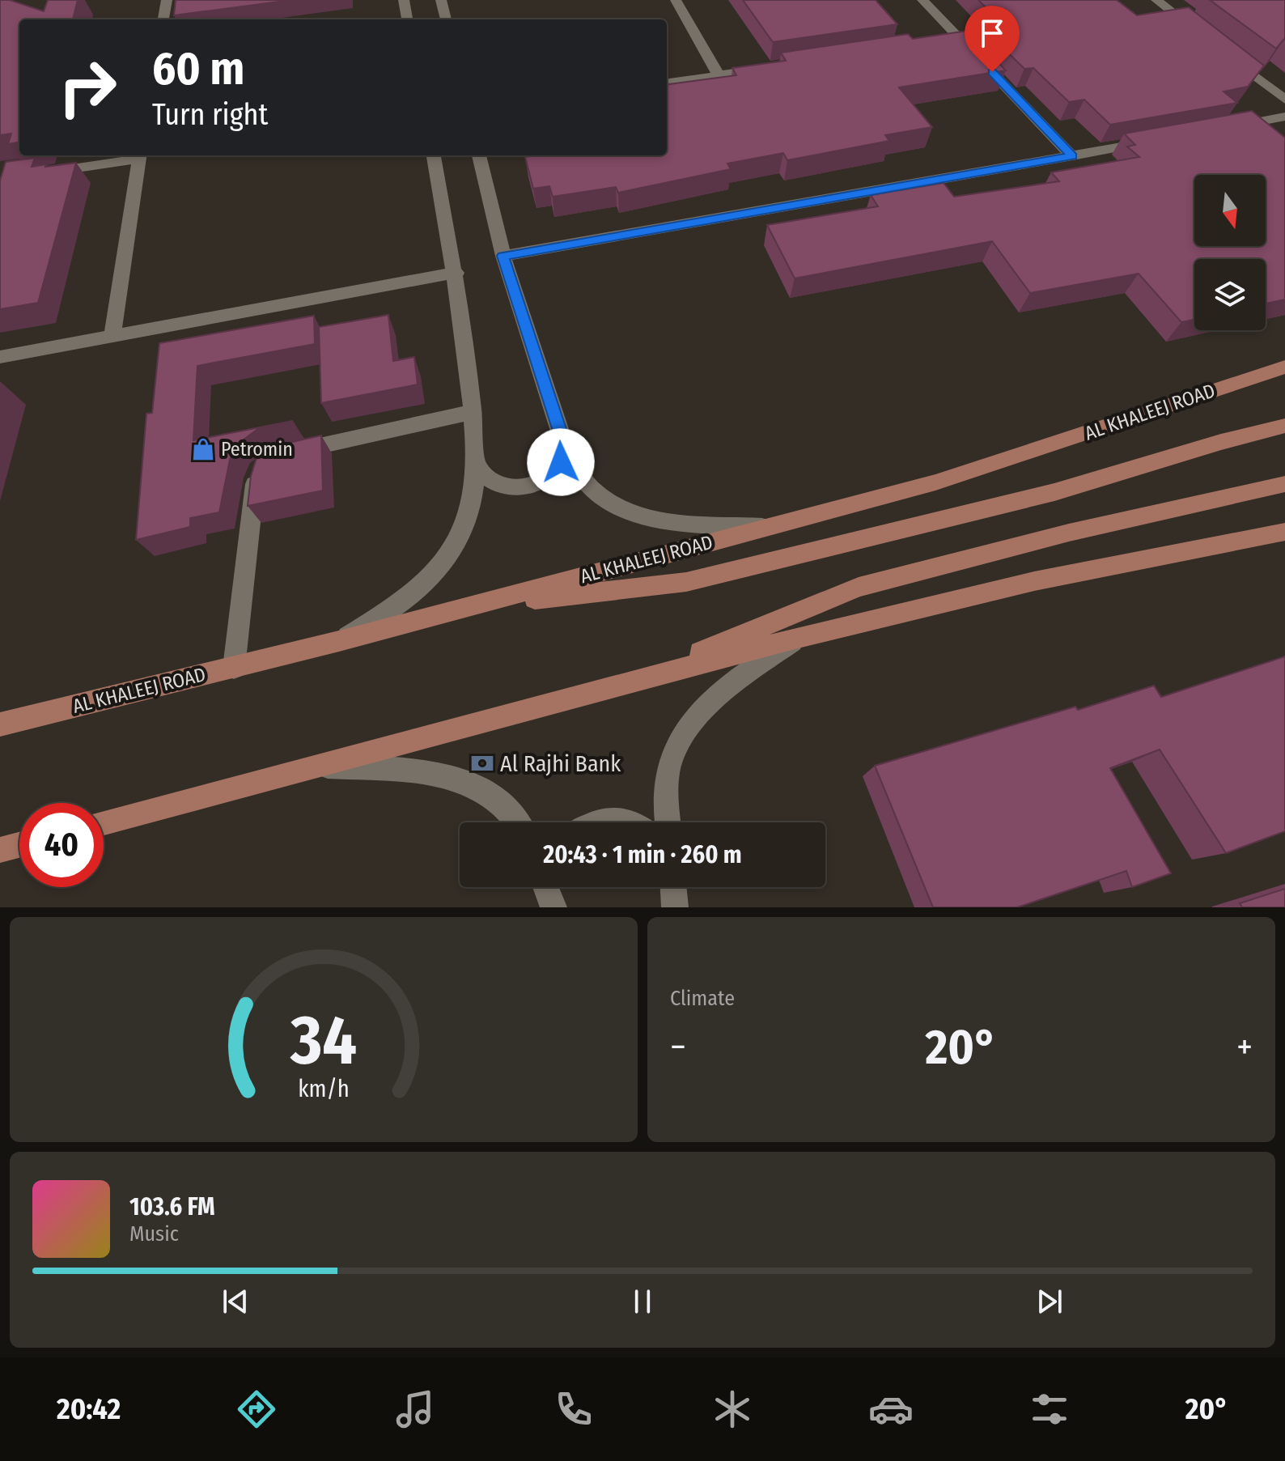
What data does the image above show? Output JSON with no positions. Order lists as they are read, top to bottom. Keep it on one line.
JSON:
{"streets":{"main road":["AL KHALEEJ ROAD"]},"places":{"shop":["Petromin"],"bank":["Al Rajhi Bank"]},"north":"bottom","page":{"turn":["60 m","Turn right"],"limit":"40","trip":"20:43 · 1 min · 260 m","tile":"Climate","heat":["−","20°","+"],"song":["103.6 FM","Music"],"tabs":["20:42","20°"],"gauge":["34","km/h"]}}
